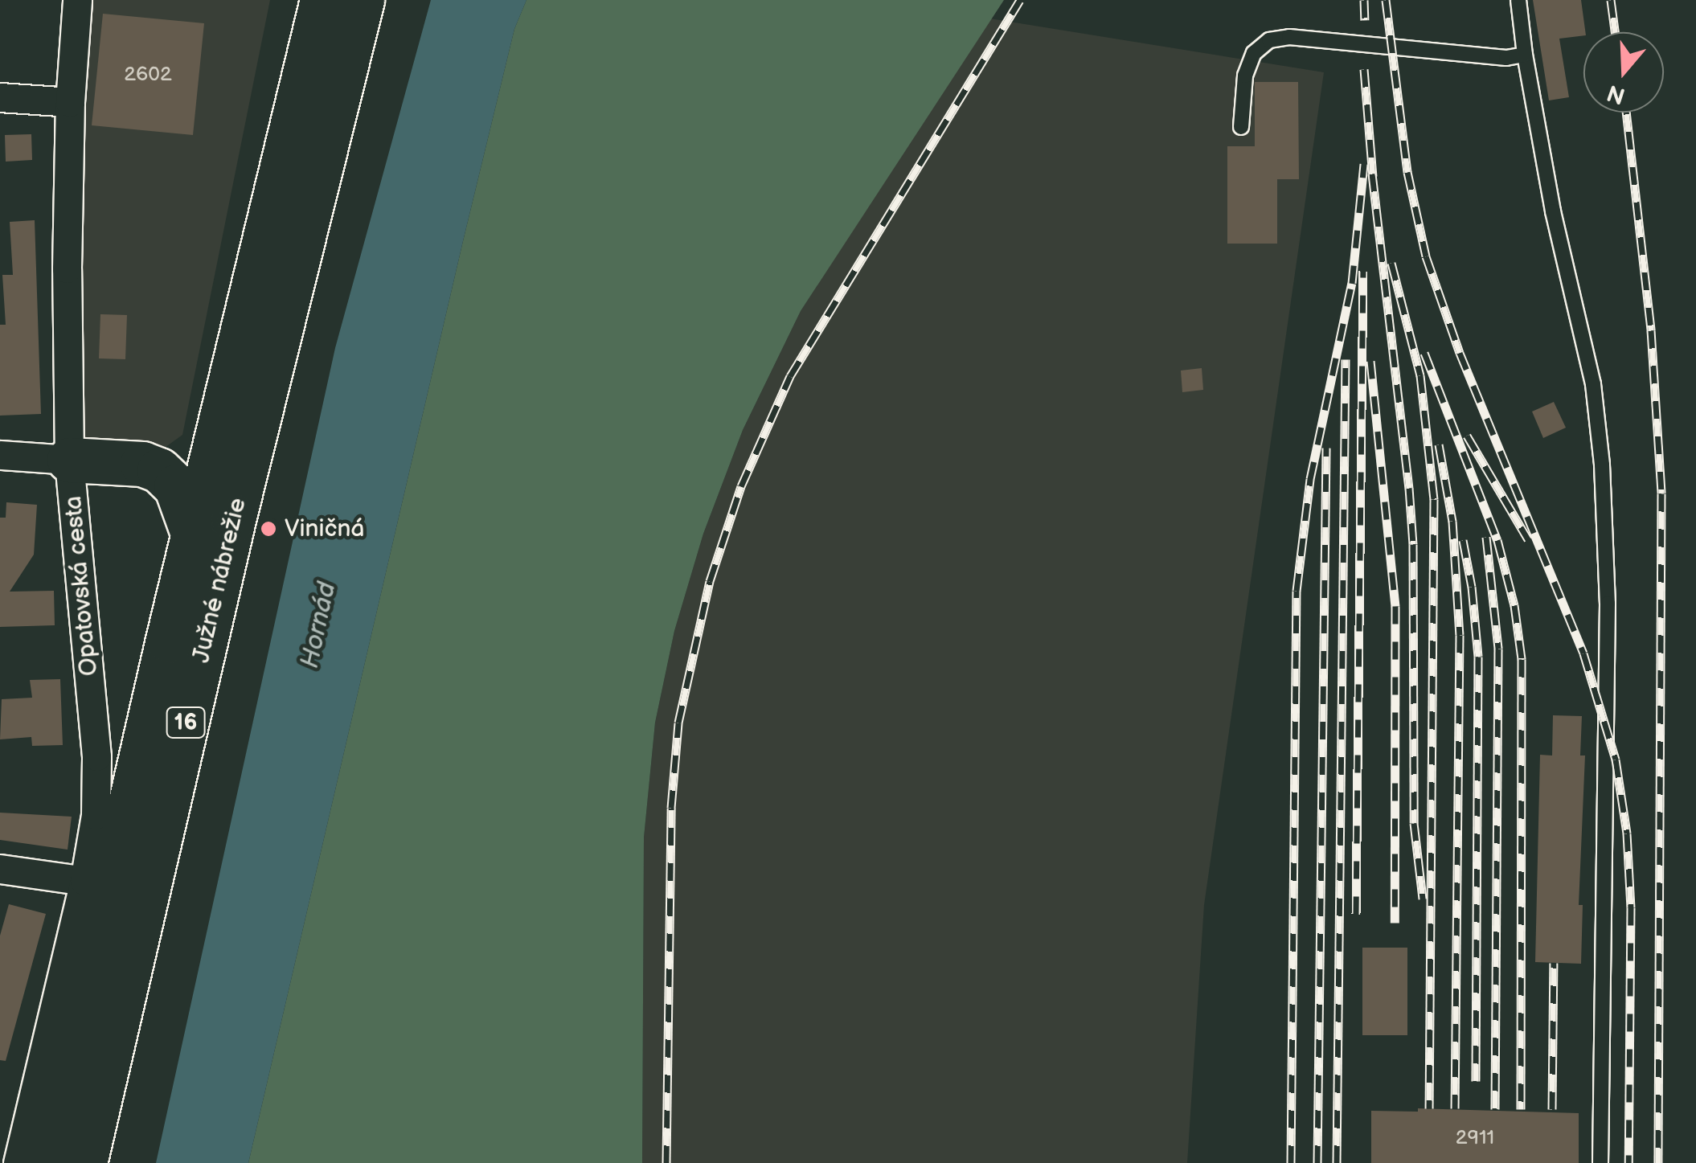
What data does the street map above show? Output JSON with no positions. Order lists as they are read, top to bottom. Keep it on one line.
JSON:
{"streets":{"highway":["Južné nábrežie","16"],"street":["Opatovská cesta"]},"water":["Hornád"],"places":["Viničná"],"house_numbers":["2602","2911"],"north":"bottom"}
